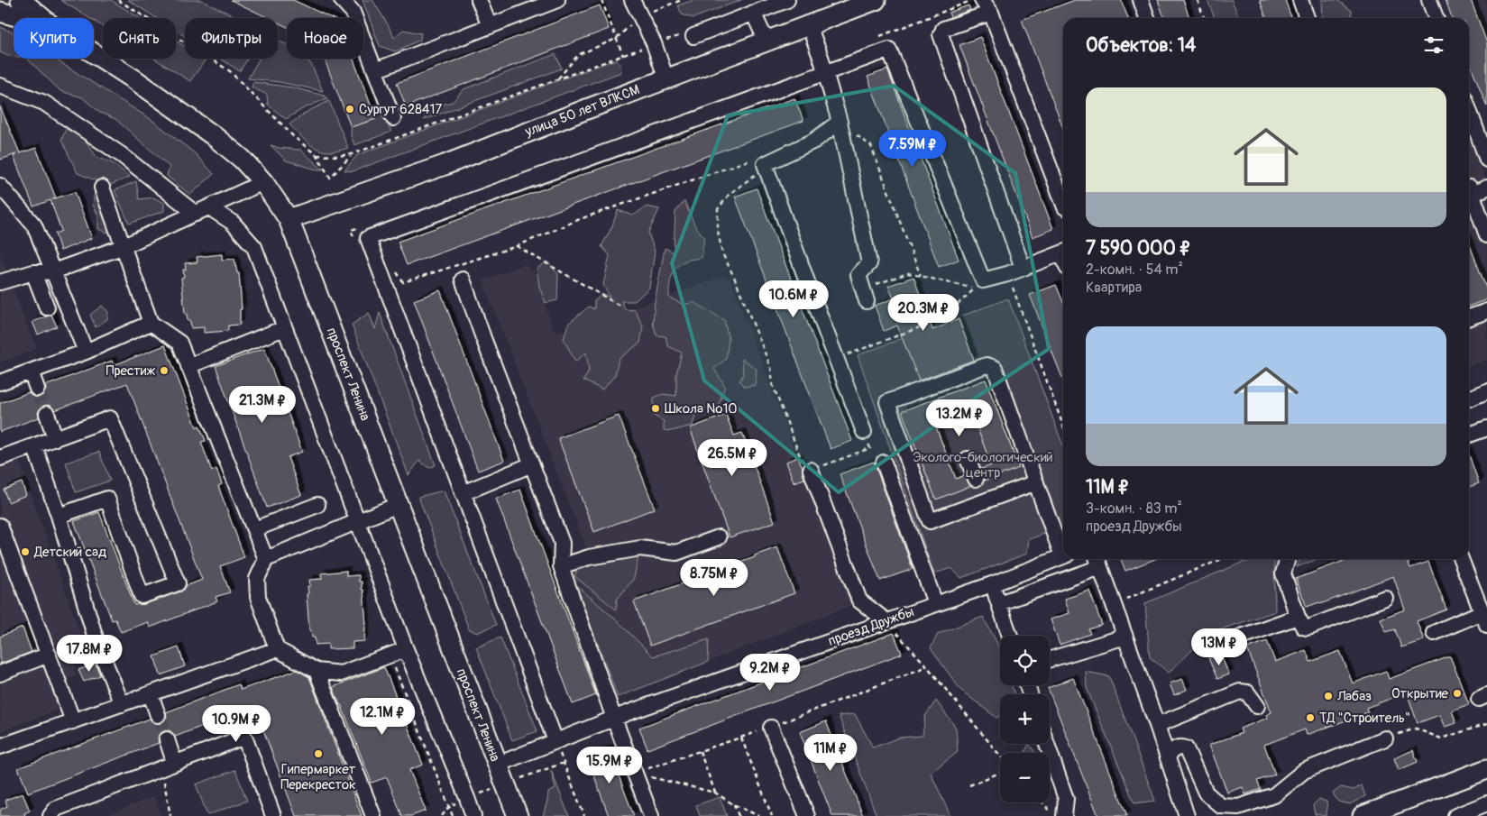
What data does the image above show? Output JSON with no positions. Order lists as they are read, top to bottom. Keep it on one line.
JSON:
{"streets":{"main road":["улица 50 лет ВЛКСМ","проспект Ленина"],"street":["проезд Дружбы"]},"crossings":[["улица 50 лет ВЛКСМ","проспект Ленина"],["проспект Ленина","проезд Дружбы"]],"parks":["Эколого-биологический центр"],"places":["Сургут 628417","Престиж","Школа №10","Детский сад","Открытие","Лабаз","ТД \"Строитель\"","Гипермаркет Перекресток"],"page":{"chip":["Купить","Снять","Фильтры","Новое"],"heading":"Объектов: 14","list":[{"name":"7 590 000 ₽","note":"2-комн. · 54 m² · Квартира"},{"name":"11M ₽","note":"3-комн. · 83 m² · проезд Дружбы"}],"price":["7.59M ₽","10.6M ₽","20.3M ₽","21.3M ₽","13.2M ₽","26.5M ₽","8.75M ₽","13M ₽","17.8M ₽","9.2M ₽","12.1M ₽","10.9M ₽","11M ₽","15.9M ₽"],"map_buttons":["+","−"]}}
